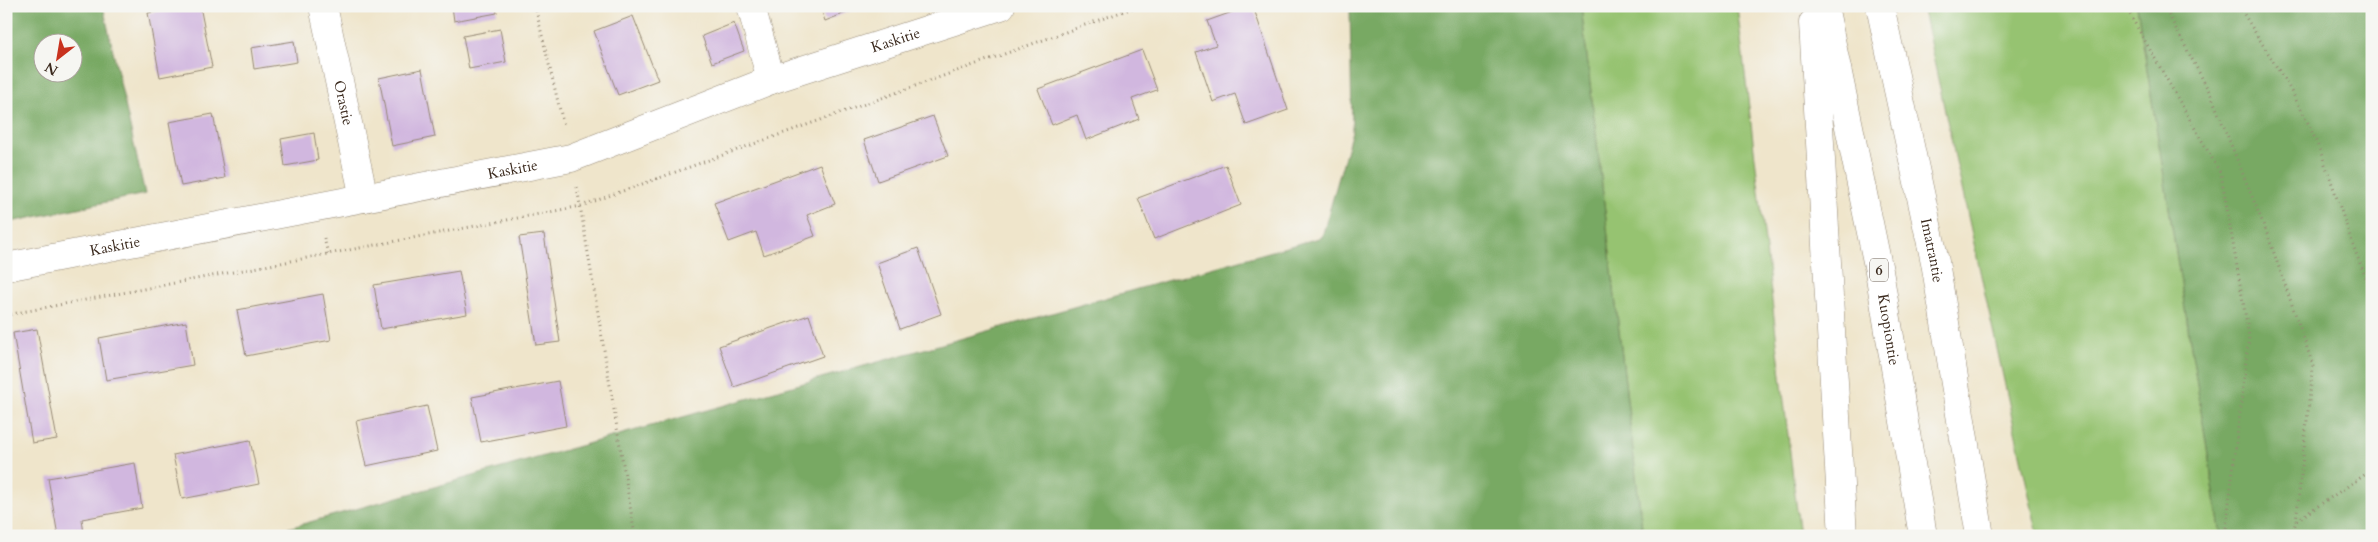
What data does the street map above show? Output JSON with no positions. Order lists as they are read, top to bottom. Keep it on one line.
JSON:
{"streets":{"main road":["Kaskitie","Orastie","Imatrantie","6","Kuopiontie"]},"crossings":[["Kaskitie","Orastie"]],"north":"bottom left"}
